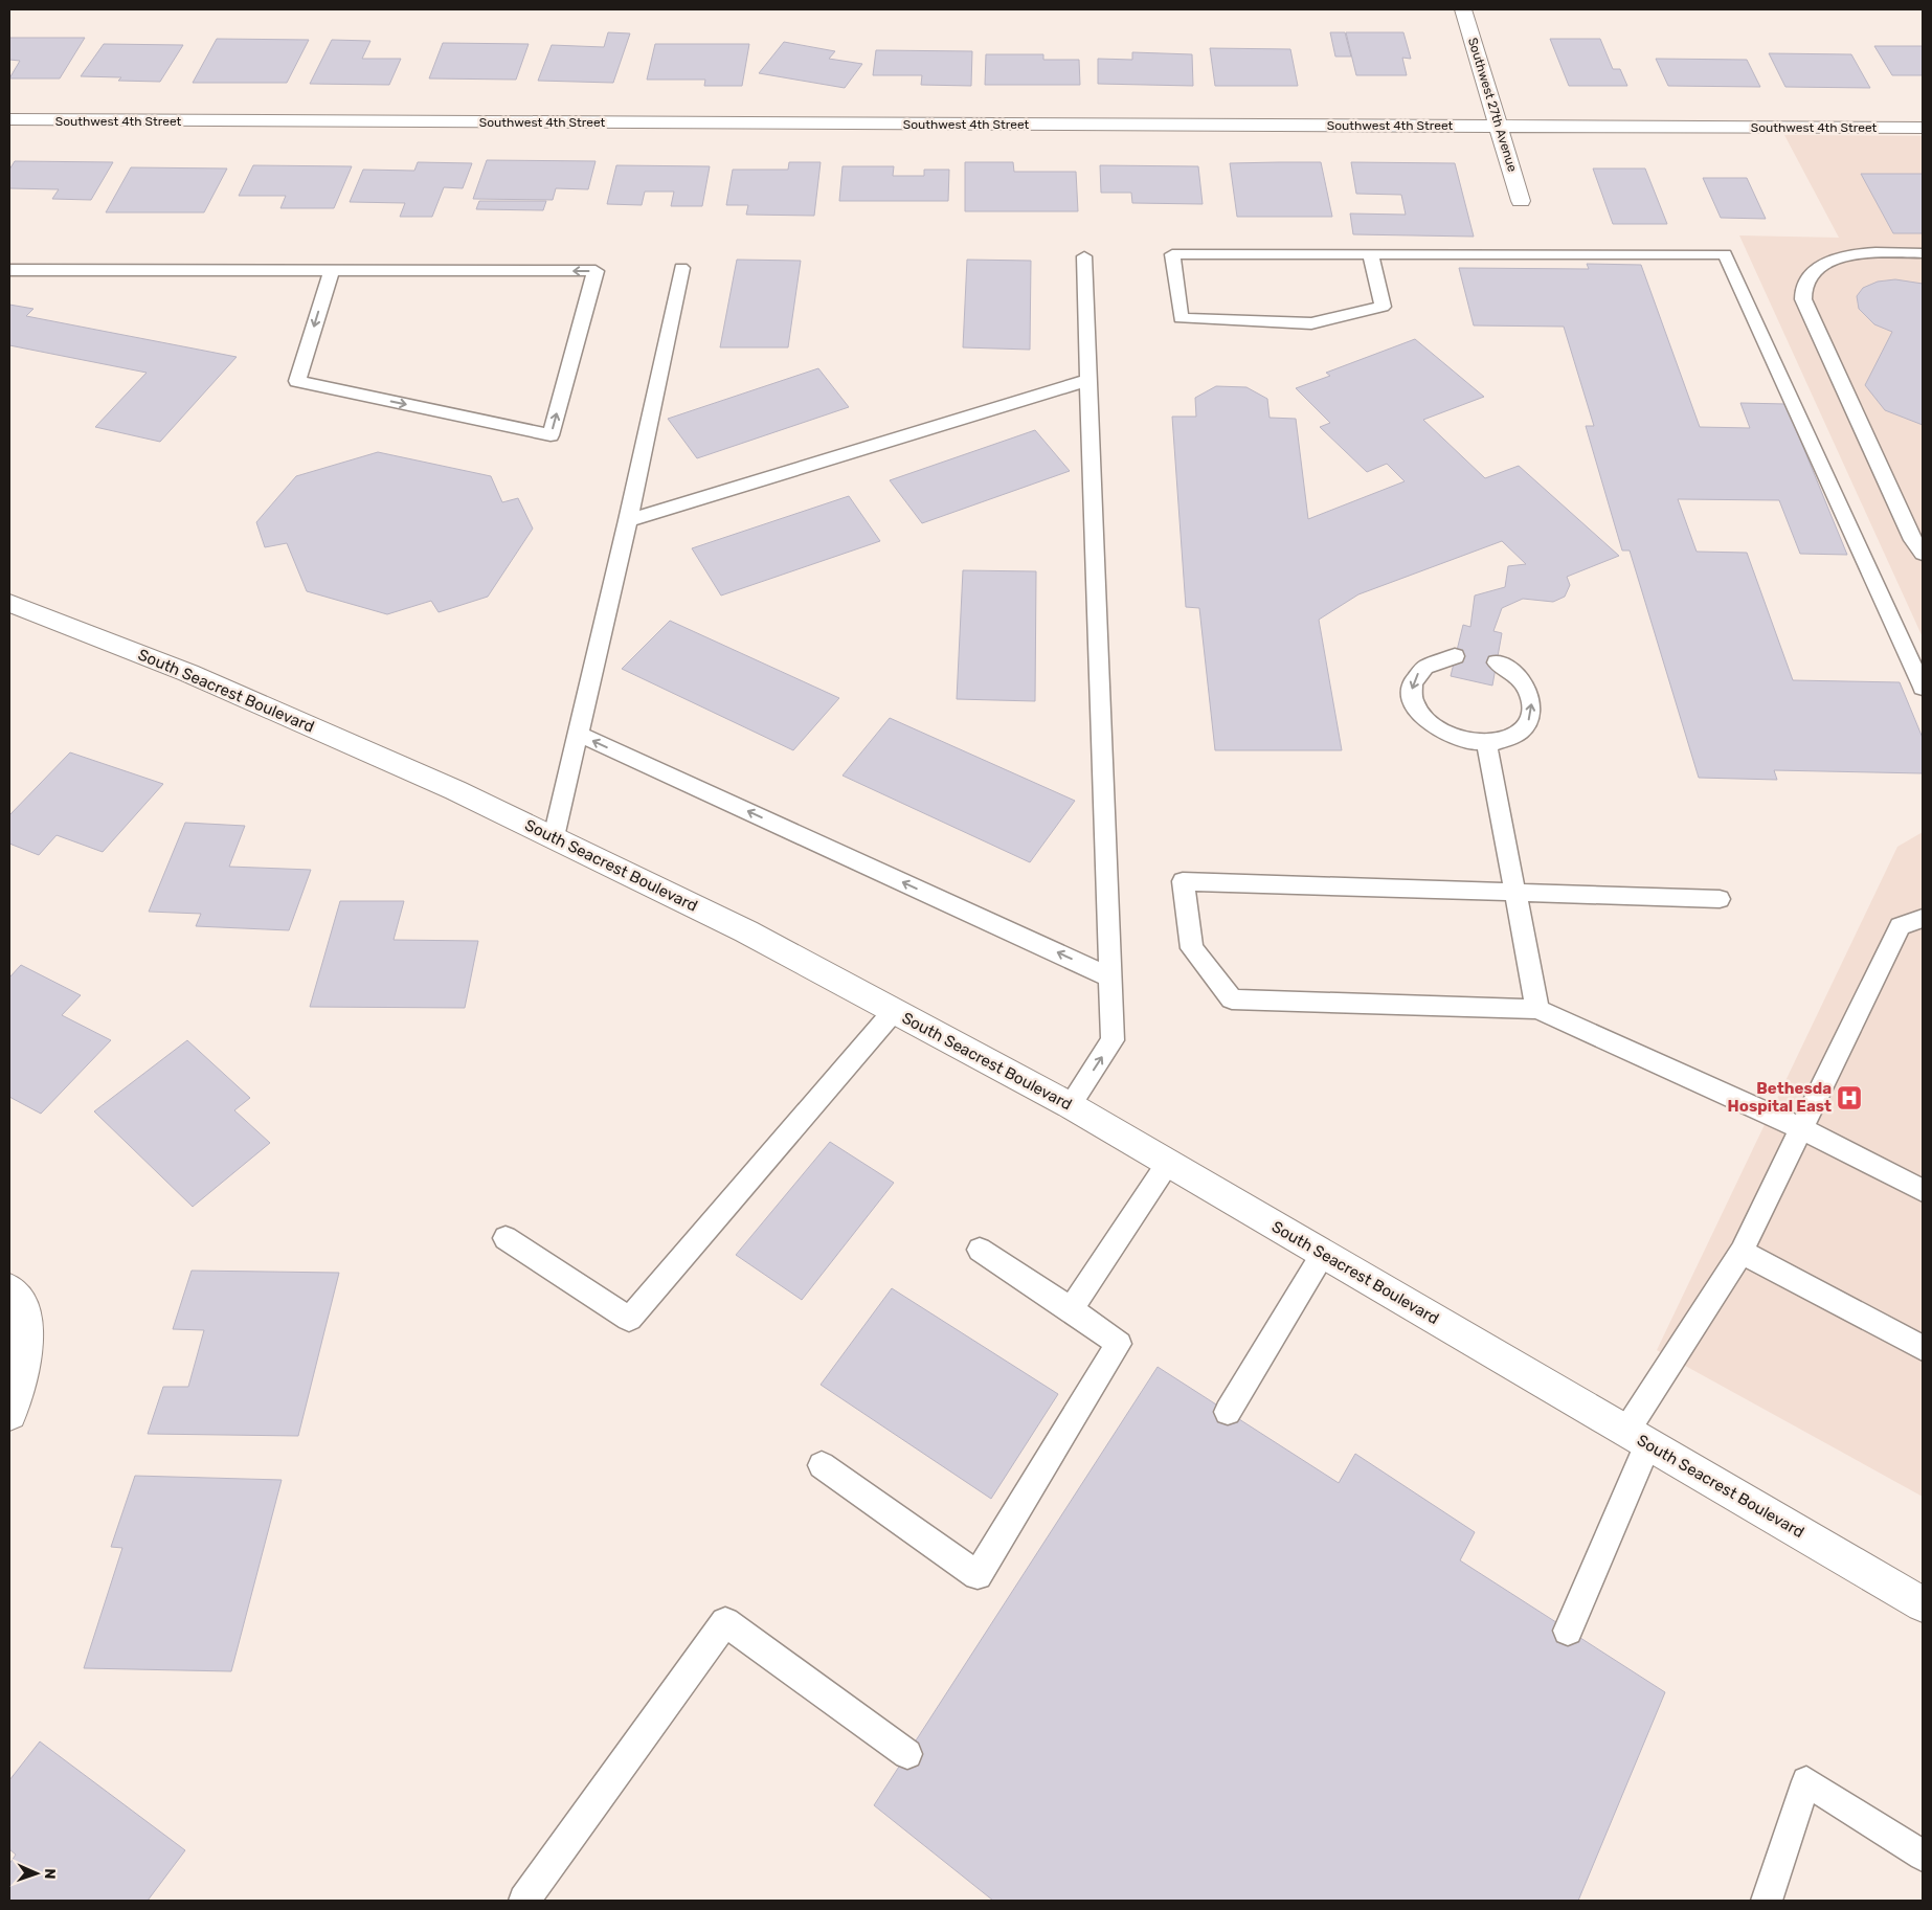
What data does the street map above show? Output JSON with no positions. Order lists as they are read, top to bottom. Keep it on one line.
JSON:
{"streets":{"street":["Southwest 27th Avenue","Southwest 4th Street","South Seacrest Boulevard"]},"crossings":[["Southwest 27th Avenue","Southwest 4th Street"]],"places":{"hospital":["Bethesda Hospital East"]},"north":"right"}
